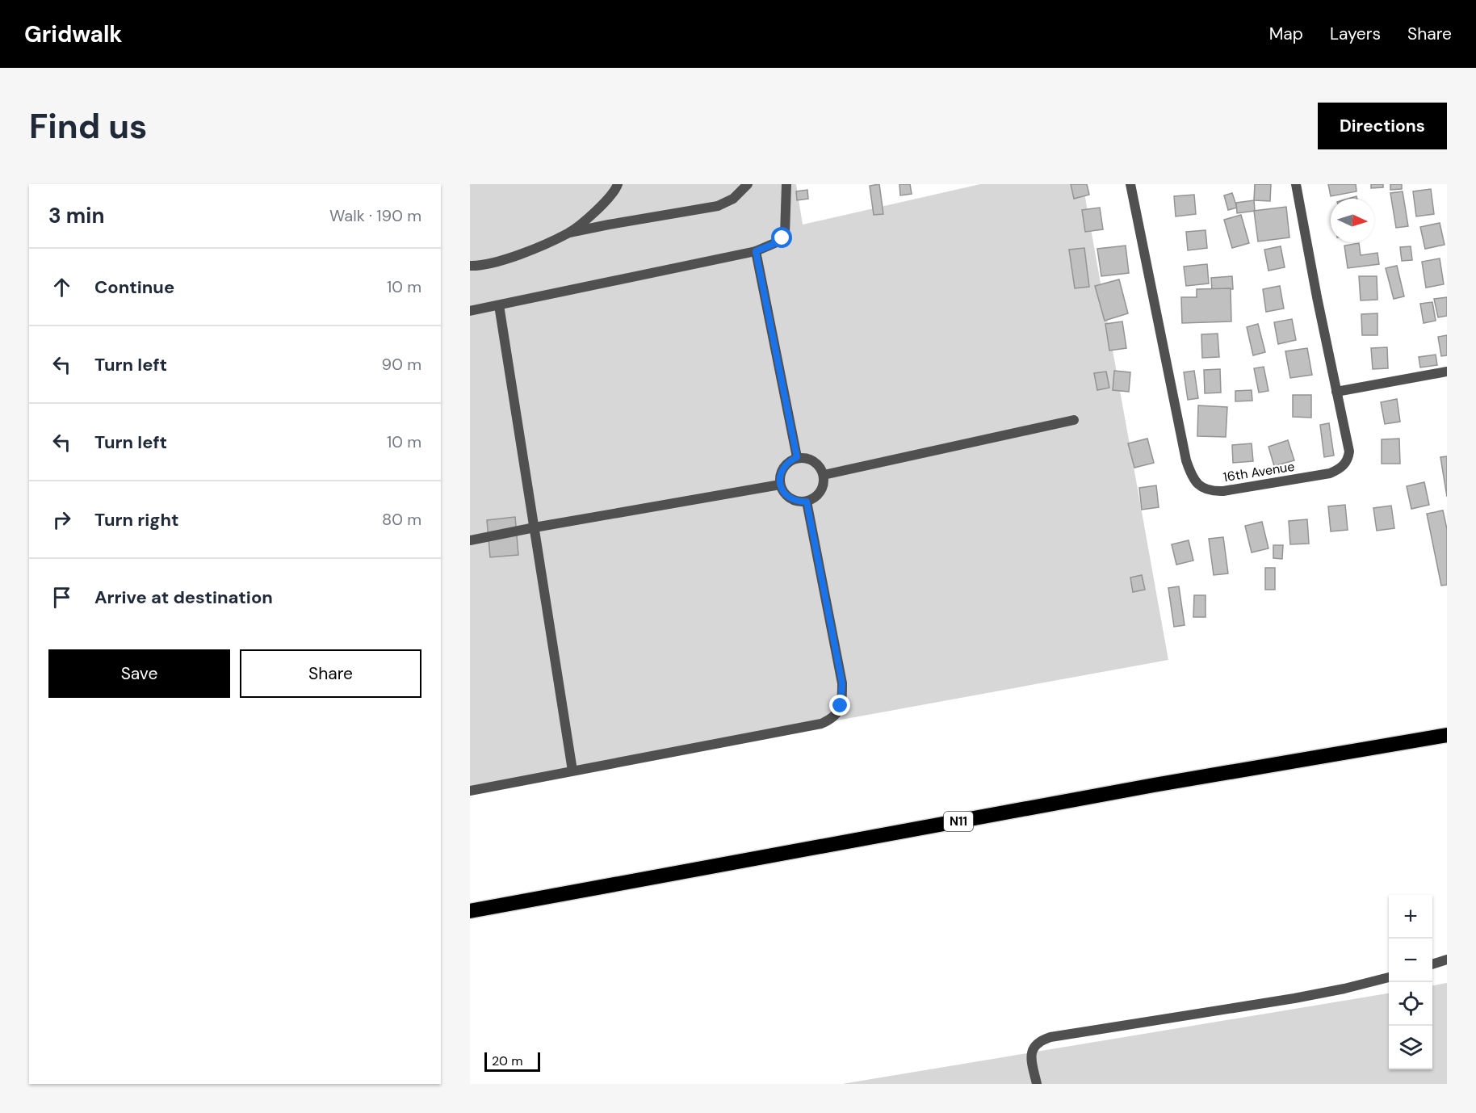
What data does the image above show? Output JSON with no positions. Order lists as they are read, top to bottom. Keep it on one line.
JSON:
{"streets":{"highway":["N11"],"street":["16th Avenue"]},"scale_bar":"20 m","north":"right","page":{"header":"Gridwalk","nav":["Map","Layers","Share"],"buttons":["Directions",["Save","Share"]],"title":"Find us","heading":["3 min","Walk · 190 m"],"list":[["Continue","10 m"],["Turn left","90 m"],["Turn left","10 m"],["Turn right","80 m"],"Arrive at destination"],"map_buttons":["+","−"],"scale":"20 m"}}
